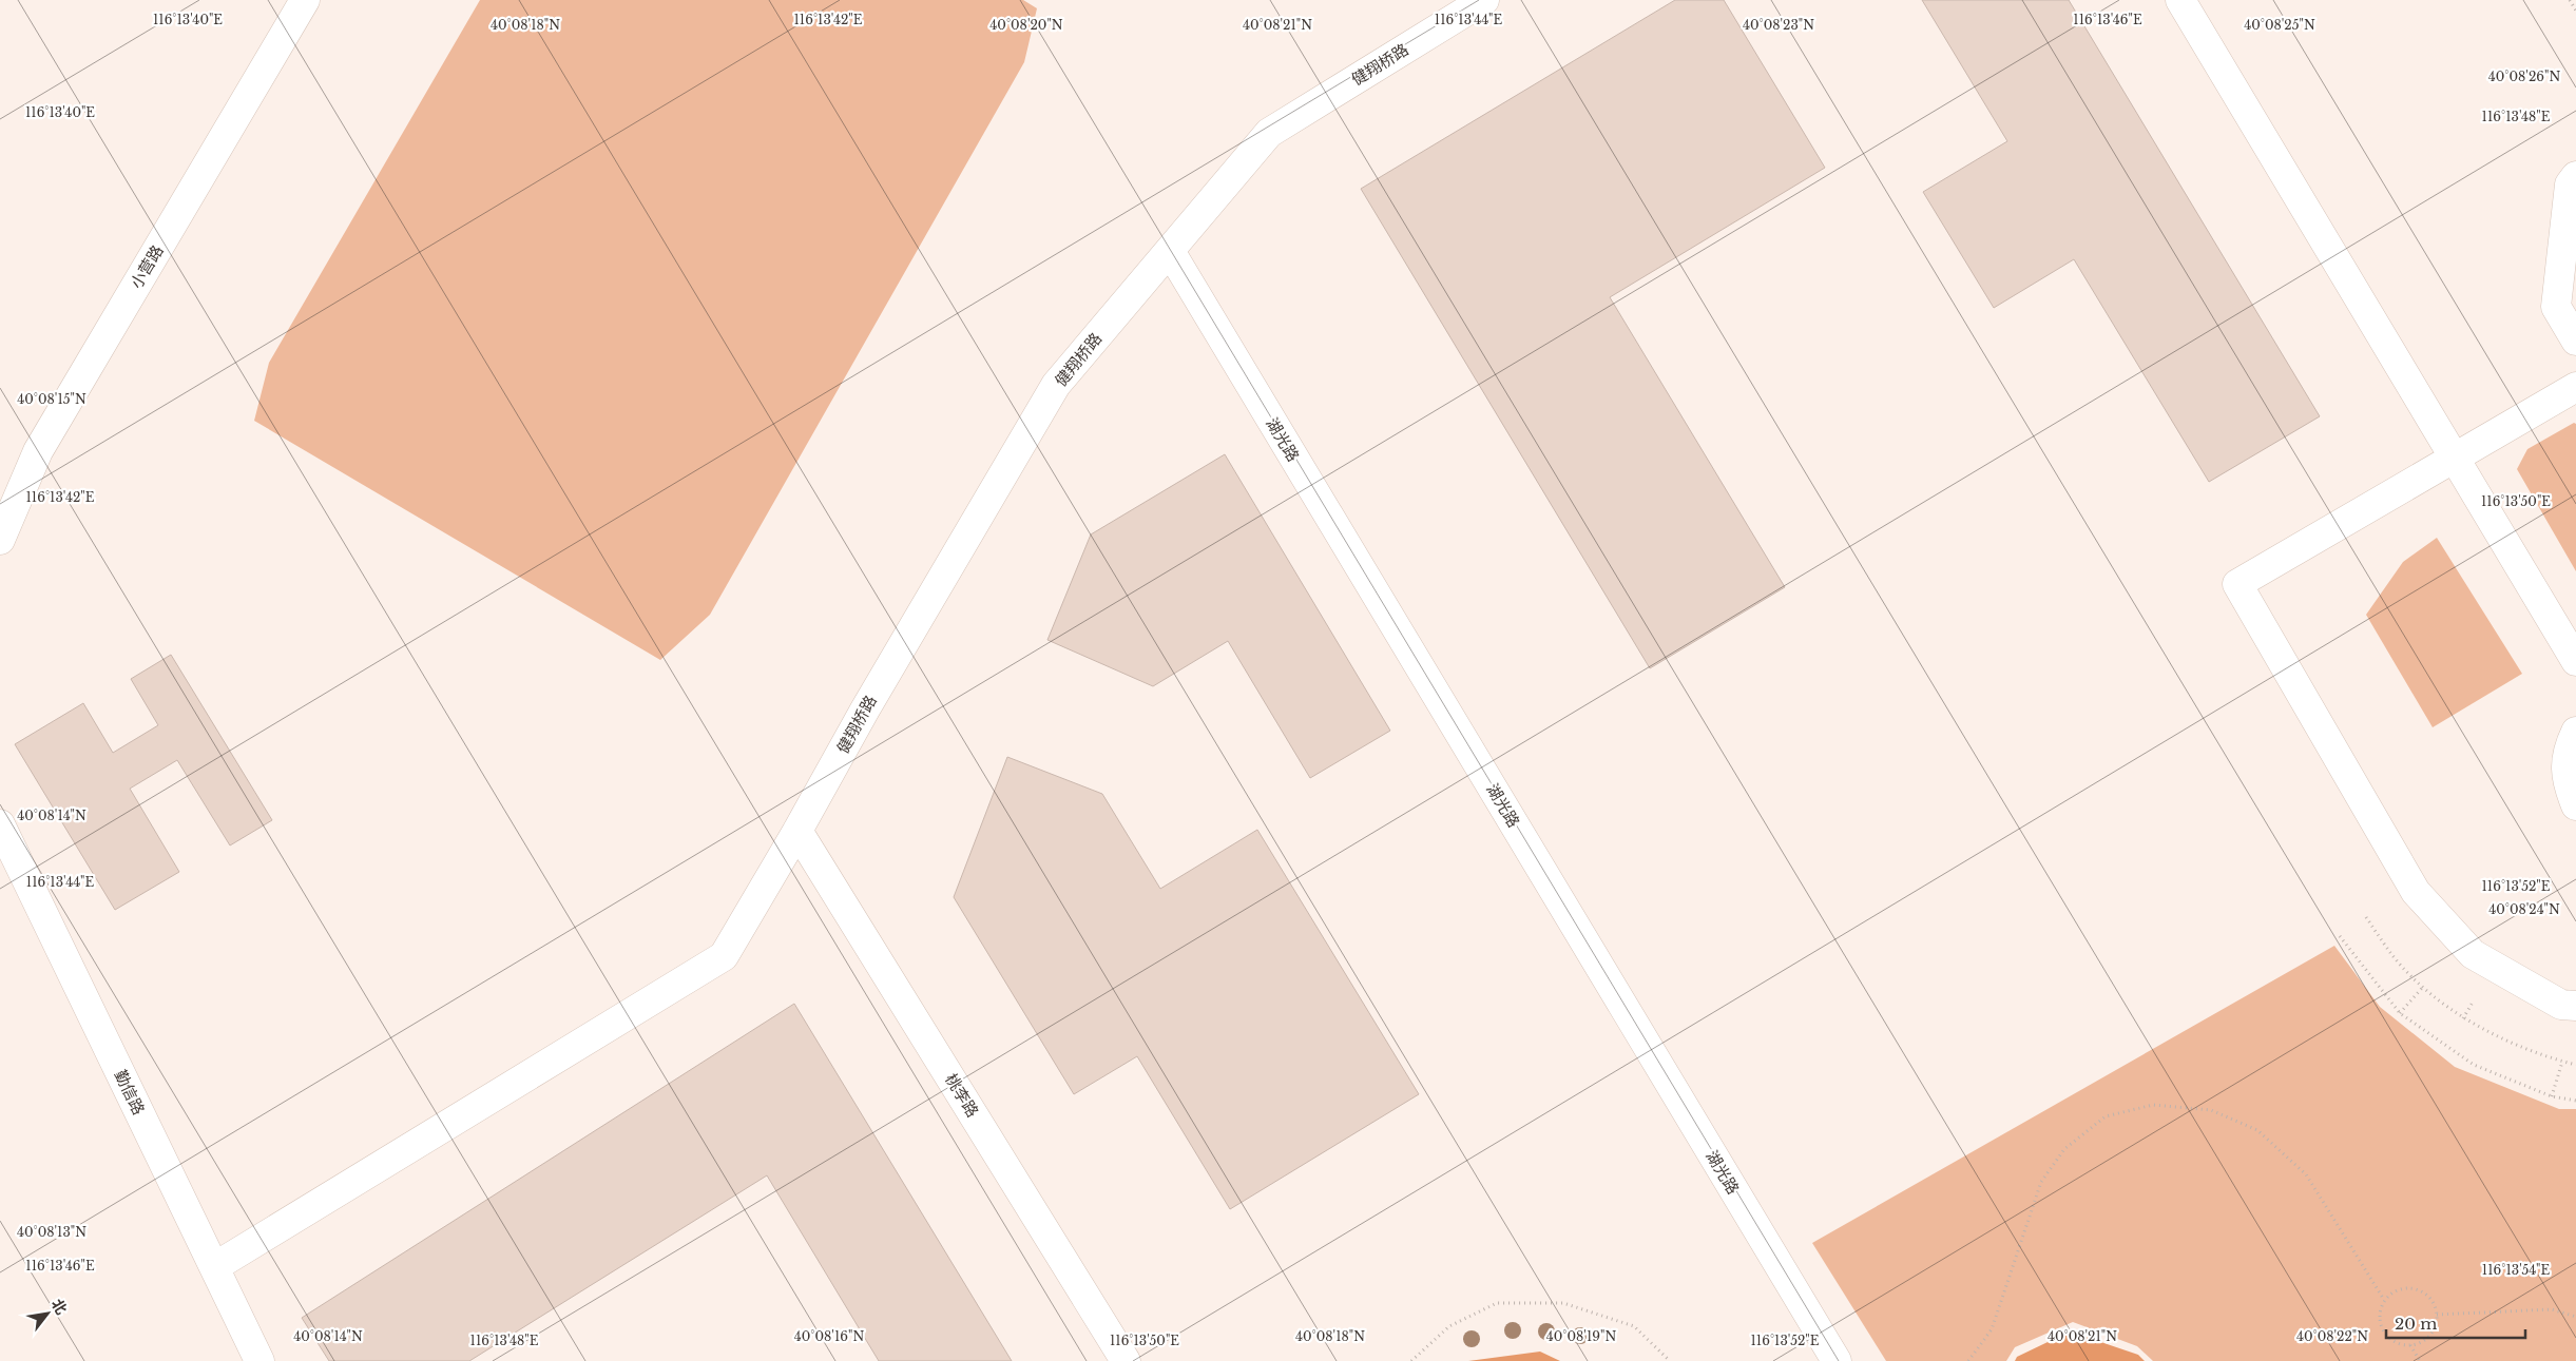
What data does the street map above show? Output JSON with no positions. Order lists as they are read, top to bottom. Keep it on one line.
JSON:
{"streets":{"street":["健翔桥路","小营路","湖光路","勤信路","桃李路"]},"crossings":[["健翔桥路","湖光路"],["健翔桥路","勤信路"],["健翔桥路","桃李路"]],"scale_bar":"20 m","north":"top right","coordinates":["116°13'40\"E","116°13'42\"E","116°13'44\"E","116°13'46\"E","40°08'18\"N","40°08'20\"N","40°08'21\"N","40°08'23\"N","40°08'25\"N","40°08'26\"N","116°13'48\"E","40°08'15\"N","116°13'50\"E","40°08'14\"N","116°13'52\"E","40°08'24\"N","40°08'13\"N","116°13'54\"E","40°08'16\"N","40°08'19\"N","40°08'22\"N"]}
